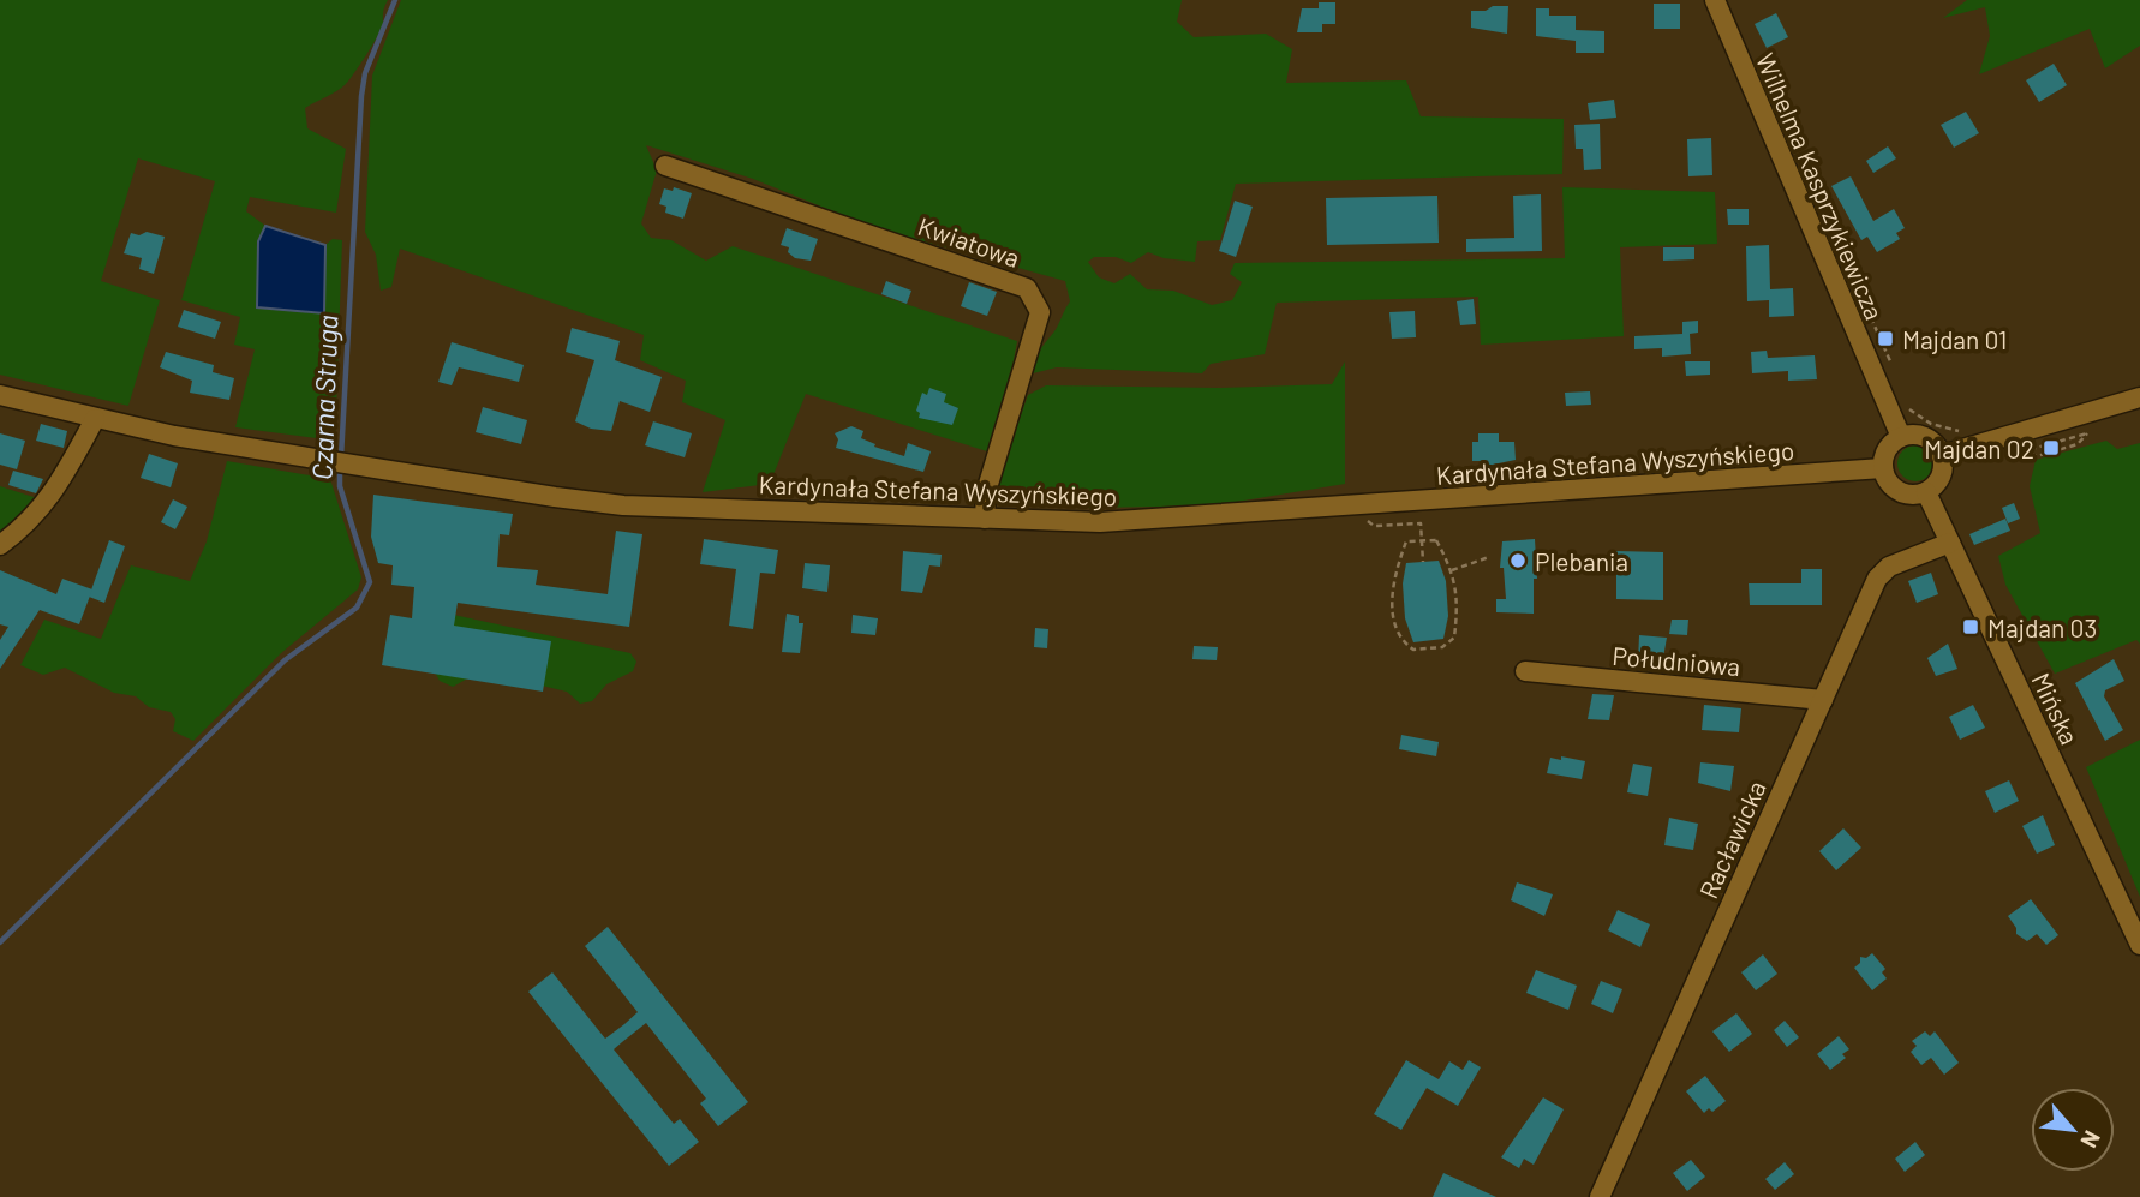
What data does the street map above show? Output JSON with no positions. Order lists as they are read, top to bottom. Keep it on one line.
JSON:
{"streets":{"street":["Wilhelma Kasprzykiewicza","Kwiatowa","Kardynała Stefana Wyszyńskiego","Południowa","Mińska","Racławicka"]},"crossings":[["Wilhelma Kasprzykiewicza","Kardynała Stefana Wyszyńskiego"],["Wilhelma Kasprzykiewicza","Mińska"],["Kwiatowa","Kardynała Stefana Wyszyńskiego"],["Kardynała Stefana Wyszyńskiego","Mińska"],["Południowa","Racławicka"],["Mińska","Racławicka"]],"water":["Czarna Struga"],"places":{"transit":["Majdan 01","Majdan 02","Majdan 03"],"other":["Plebania"]},"north":"bottom right"}
